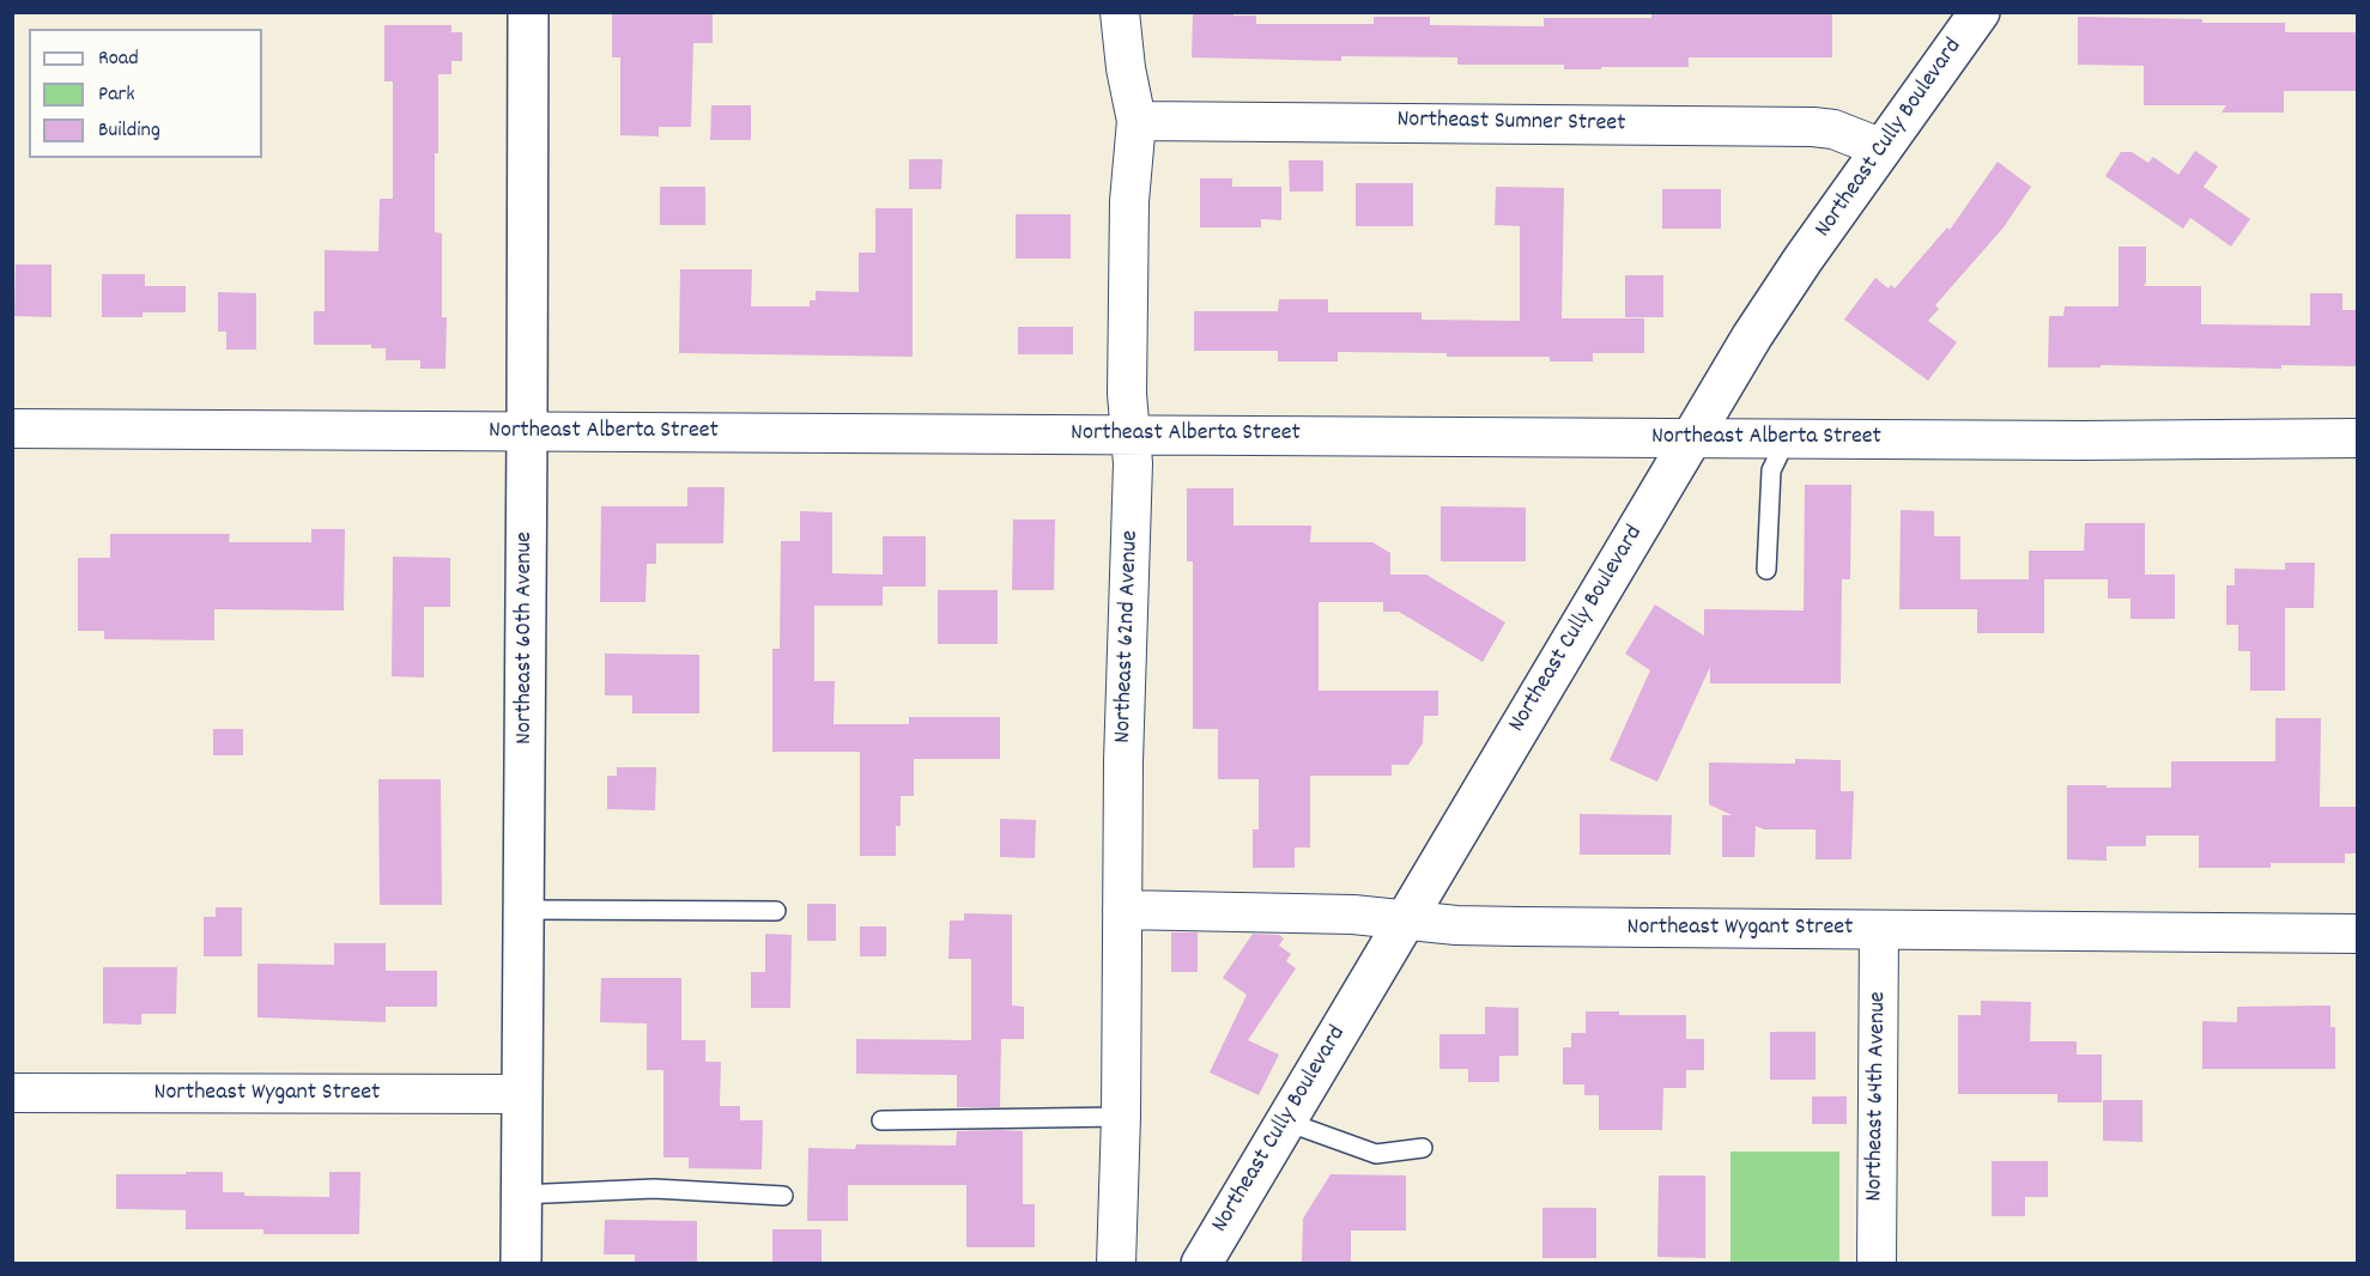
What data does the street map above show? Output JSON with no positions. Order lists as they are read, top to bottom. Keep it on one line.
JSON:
{"streets":{"main road":["Northeast Cully Boulevard","Northeast 60th Avenue"],"street":["Northeast Sumner Street","Northeast Alberta Street","Northeast 62nd Avenue","Northeast Wygant Street","Northeast 64th Avenue"]},"crossings":[["Northeast Sumner Street","Northeast Cully Boulevard"],["Northeast Sumner Street","Northeast 62nd Avenue"],["Northeast Cully Boulevard","Northeast Alberta Street"],["Northeast Cully Boulevard","Northeast Wygant Street"],["Northeast Alberta Street","Northeast 62nd Avenue"],["Northeast Alberta Street","Northeast 60th Avenue"],["Northeast 62nd Avenue","Northeast Wygant Street"],["Northeast 60th Avenue","Northeast Wygant Street"],["Northeast Wygant Street","Northeast 64th Avenue"]],"legend":["Road","Park","Building"]}
